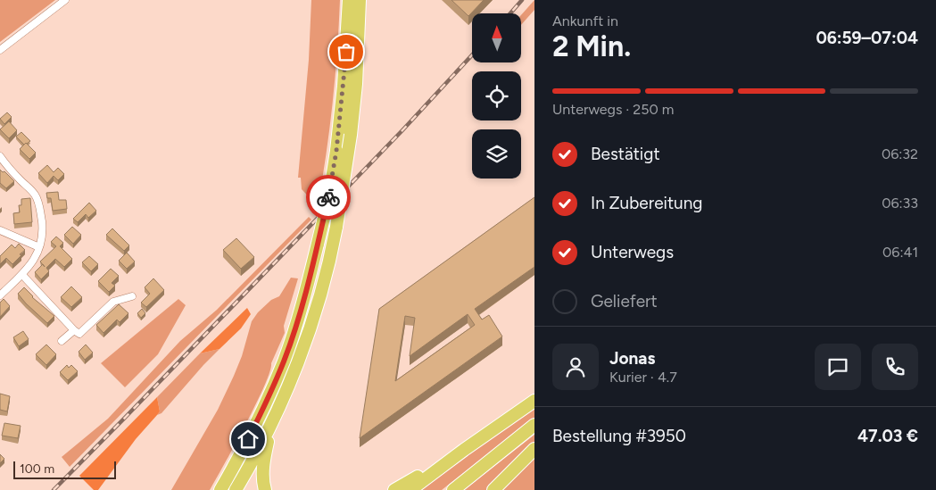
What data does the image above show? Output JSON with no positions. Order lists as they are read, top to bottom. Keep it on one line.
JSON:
{"scale_bar":"100 m","north":"top","page":{"heading":["2 Min.","Ankunft in","06:59–07:04"],"panel":["Jonas","Kurier · 4.7","Bestellung #3950","47.03 €"],"bar":"Unterwegs · 250 m","list":[["Bestätigt","06:32"],["In Zubereitung","06:33"],["Unterwegs","06:41"],"Geliefert"],"scale":"100 m"}}
